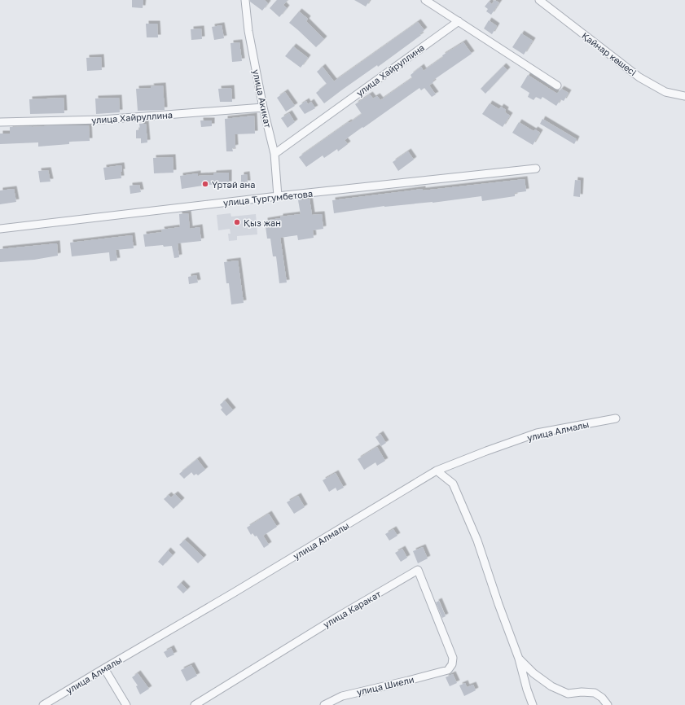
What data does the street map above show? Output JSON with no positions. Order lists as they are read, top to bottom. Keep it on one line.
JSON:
{"streets":{"street":["Қайнар көшесі","улица Хайруллина","улица Акикат","улица Тургумбетова","улица Алмалы","улица Каракат","улица Шиели"]},"crossings":[["улица Хайруллина","улица Акикат"],["улица Акикат","улица Тургумбетова"],["улица Каракат","улица Шиели"]],"places":["Үртәй ана","Қыз жан"]}
